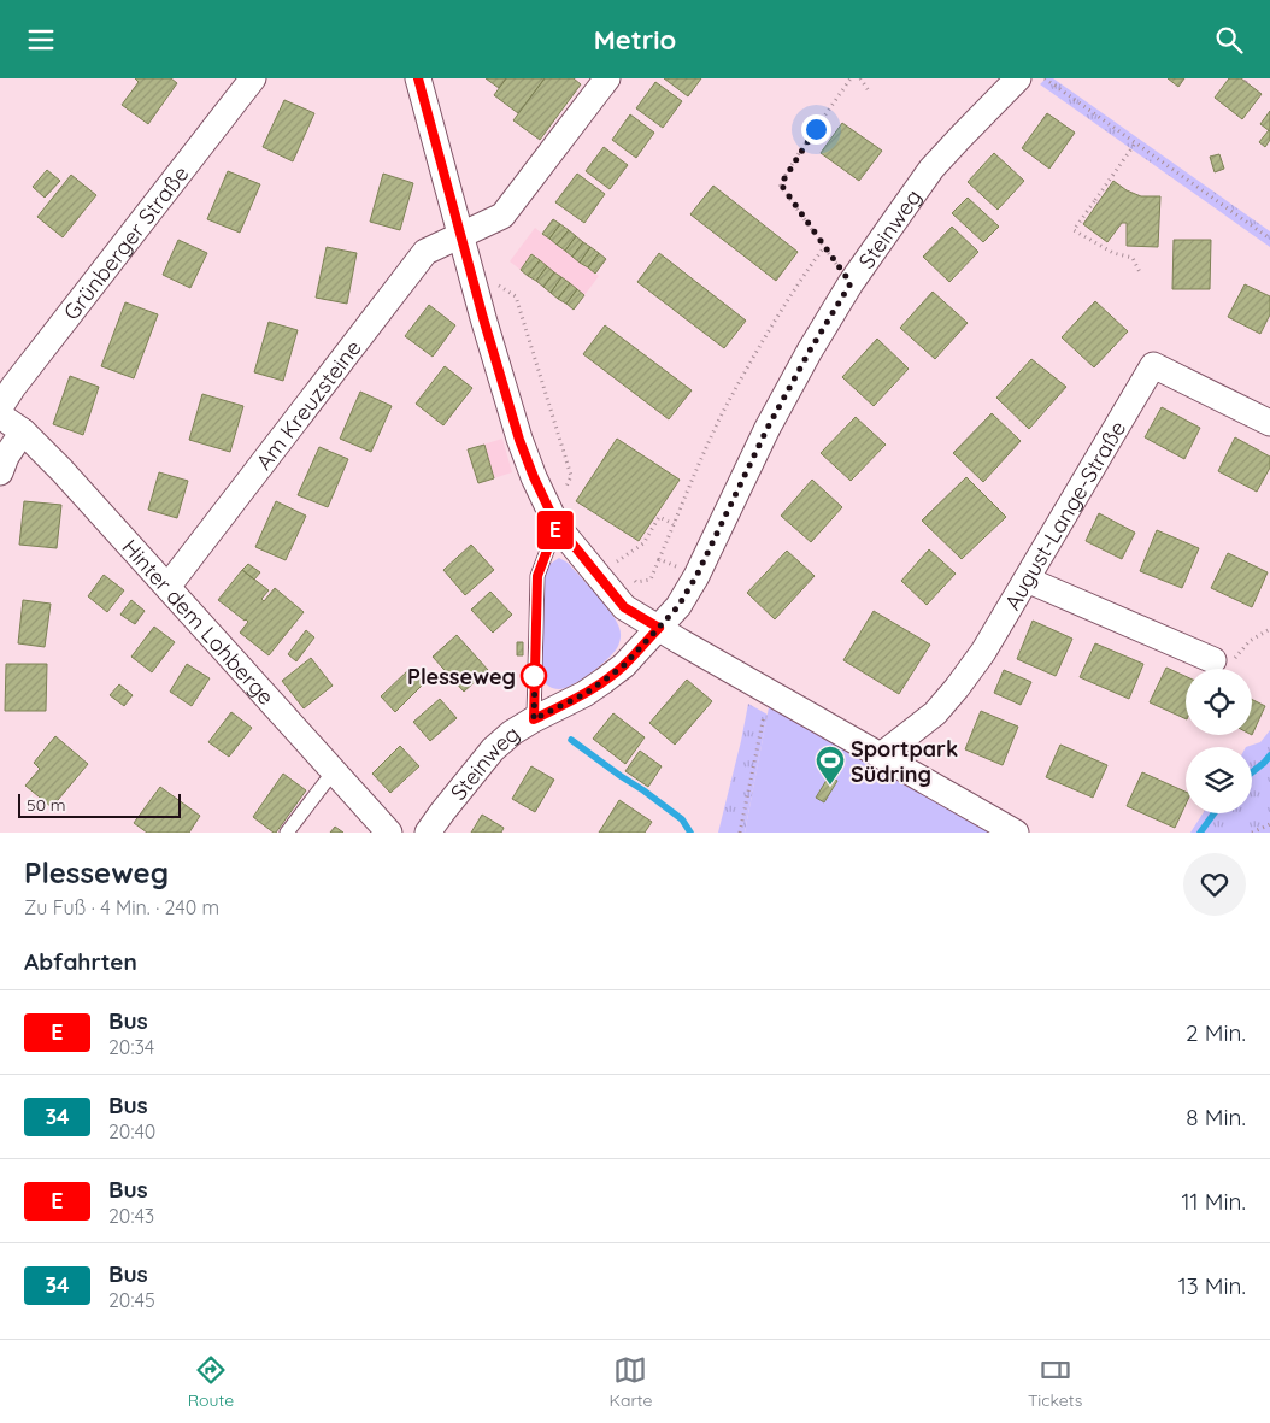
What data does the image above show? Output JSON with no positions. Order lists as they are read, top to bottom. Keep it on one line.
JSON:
{"streets":{"street":["Steinweg","Grünberger Straße","Am Kreuzsteine","August-Lange-Straße","Hinter dem Lohberge"]},"crossings":[["Am Kreuzsteine","Hinter dem Lohberge"]],"places":{"other":["Plesseweg"],"sports":["Sportpark Südring"]},"lines":["bus line E"],"scale_bar":"50 m","page":{"header":"Metrio","on_map":"E","scale":"50 m","heading":[["Plesseweg","Zu Fuß · 4 Min. · 240 m"],"Abfahrten"],"list":[{"mark":"E","name":"Bus","note":"20:34","value":"2 Min."},{"mark":"34","name":"Bus","note":"20:40","value":"8 Min."},{"mark":"E","name":"Bus","note":"20:43","value":"11 Min."},{"mark":"34","name":"Bus","note":"20:45","value":"13 Min."}],"tabs":["Route","Karte","Tickets"]}}
